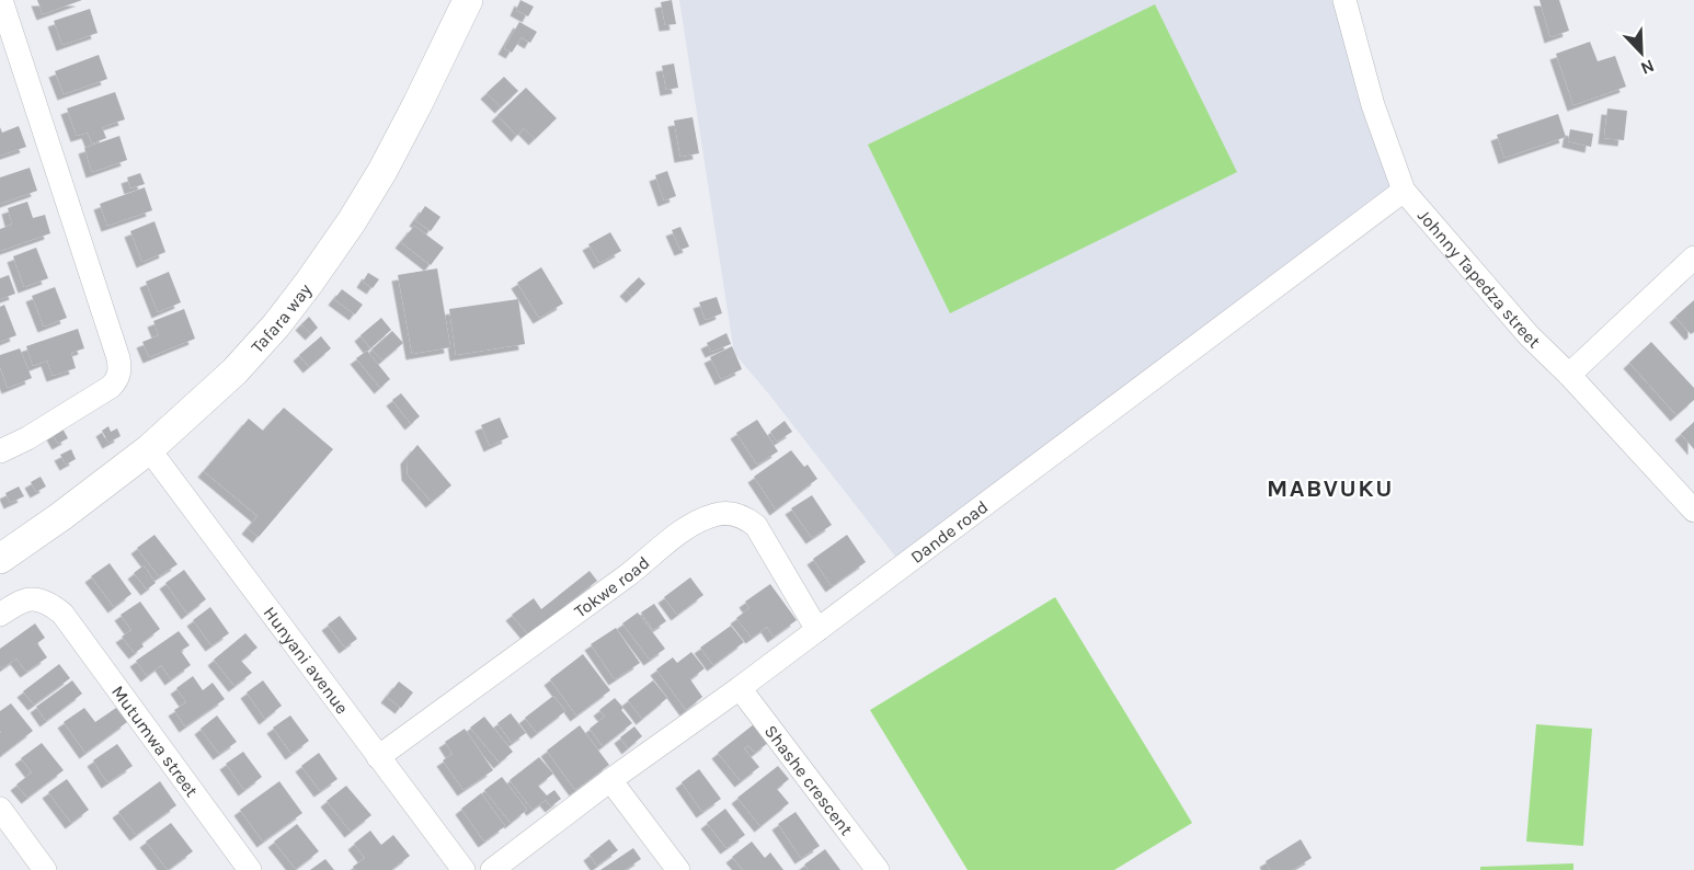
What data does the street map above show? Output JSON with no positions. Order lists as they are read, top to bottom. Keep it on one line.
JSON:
{"streets":{"street":["Johnny Tapedza street","Tafara way","Dande road","Tokwe road","Hunyani avenue","Mutumwa street","Shashe crescent"]},"crossings":[["Johnny Tapedza street","Dande road"],["Tafara way","Hunyani avenue"],["Dande road","Tokwe road"],["Dande road","Shashe crescent"],["Tokwe road","Hunyani avenue"]],"districts":["MABVUKU"],"north":"bottom right"}
